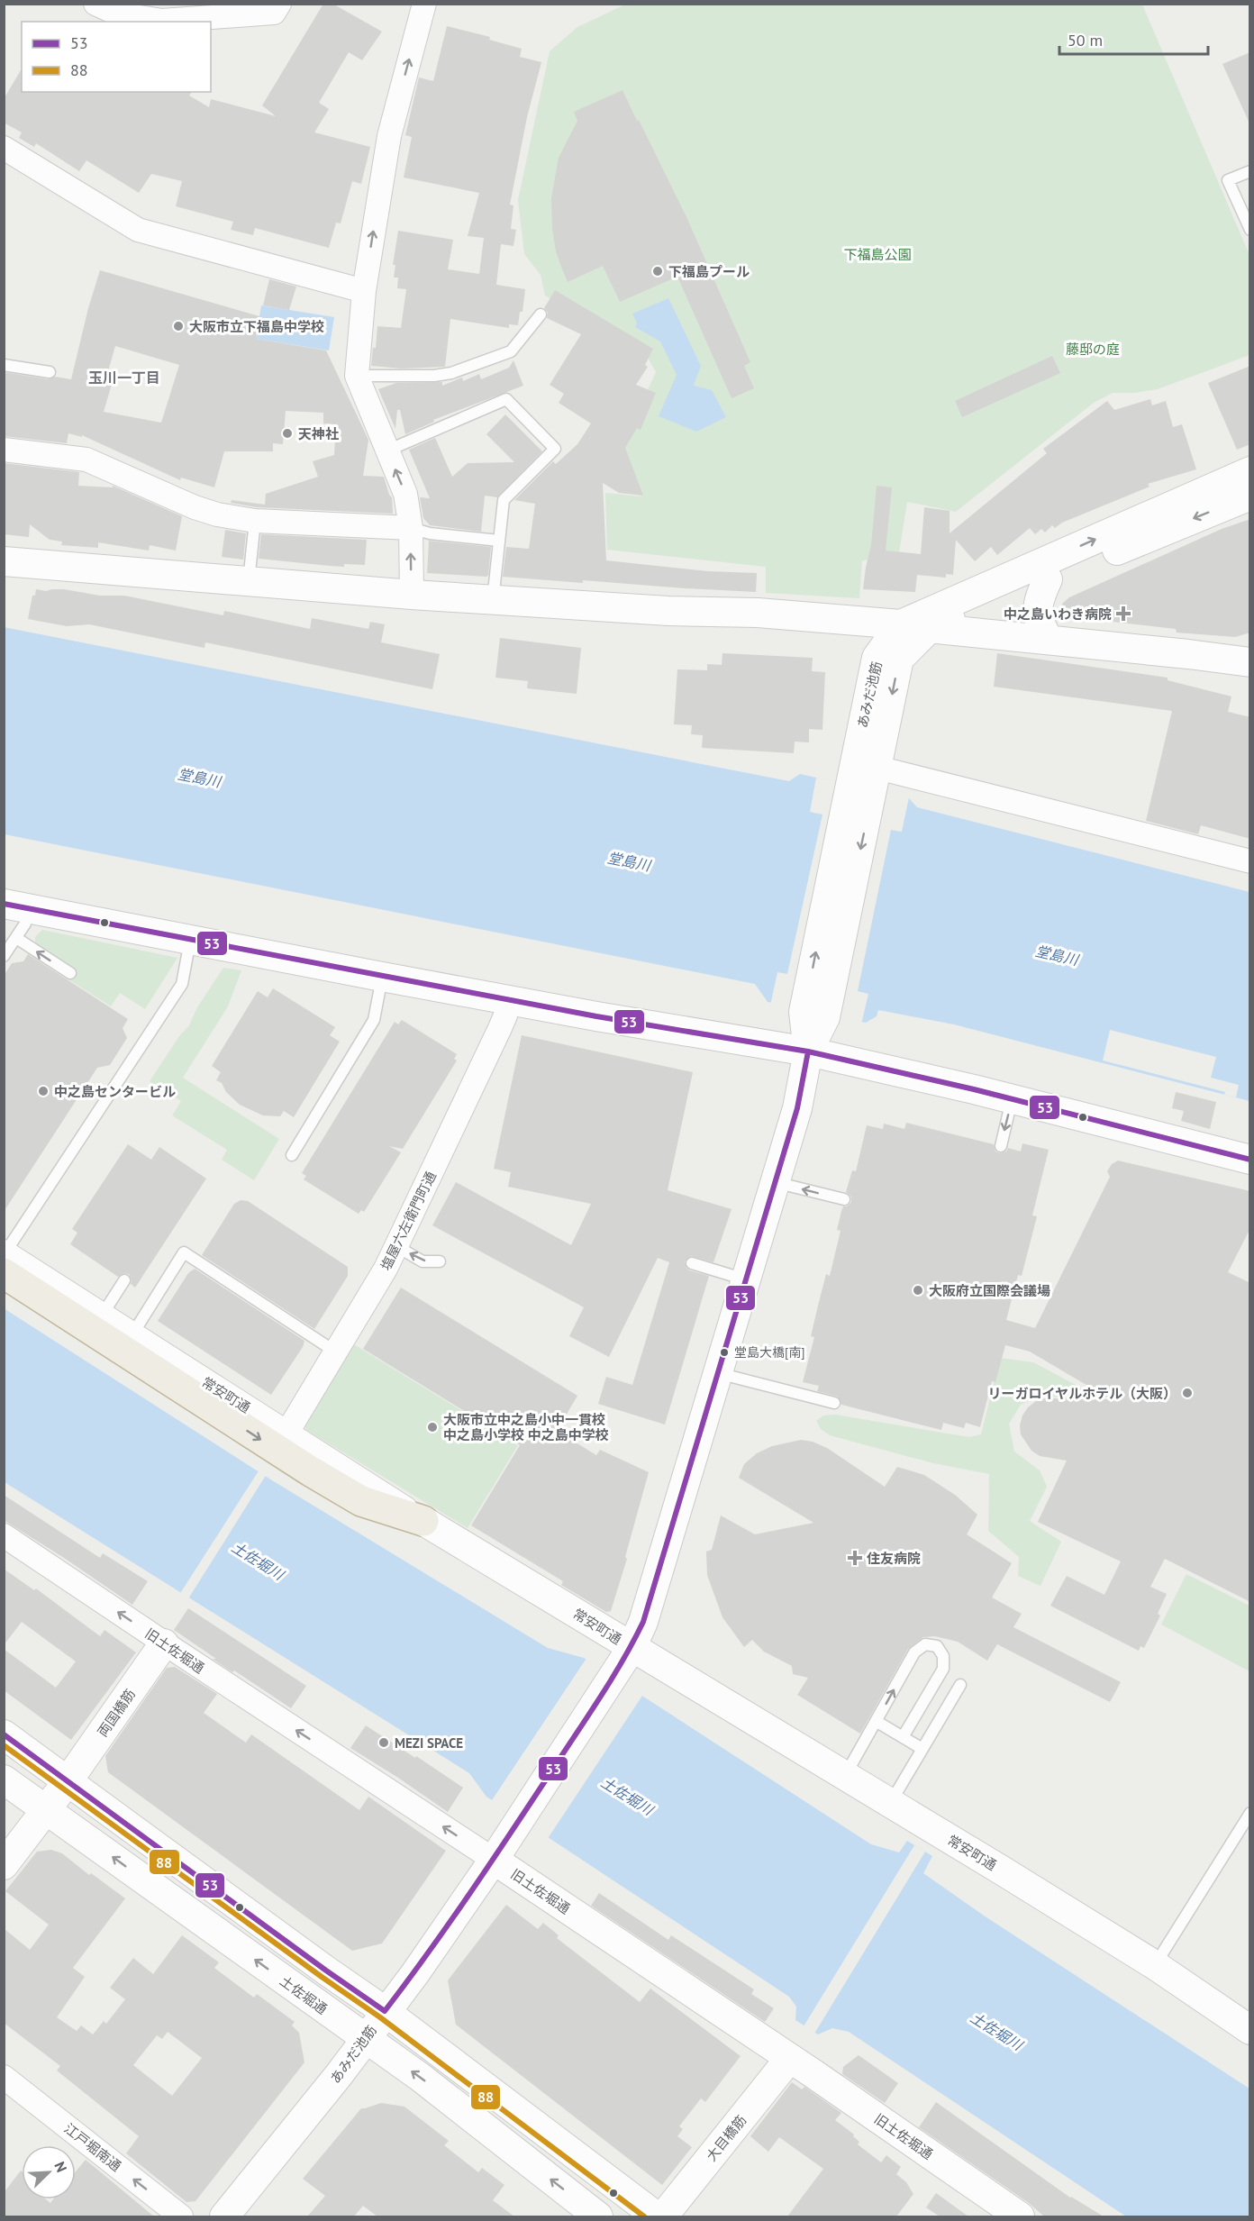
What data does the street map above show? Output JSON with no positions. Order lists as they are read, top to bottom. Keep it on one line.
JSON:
{"streets":{"street":["あみだ池筋","塩屋六左衛門町通","常安町通","旧土佐堀通","両国橋筋","土佐堀通","大目橋筋","江戸堀南通"]},"crossings":[["あみだ池筋","常安町通"],["あみだ池筋","旧土佐堀通"],["あみだ池筋","土佐堀通"],["塩屋六左衛門町通","常安町通"],["旧土佐堀通","両国橋筋"],["旧土佐堀通","大目橋筋"],["両国橋筋","土佐堀通"]],"one_way":["江戸堀南通"],"districts":["玉川一丁目"],"water":["堂島川","土佐堀川"],"parks":["下福島公園","藤邸の庭"],"places":{"other":["下福島プール","大阪市立下福島中学校","天神社","中之島センタービル","大阪府立国際会議場","堂島大橋[南]","リーガロイヤルホテル（大阪）","大阪市立中之島小中一貫校 中之島小学校 中之島中学校","MEZI SPACE"],"health":["中之島いわき病院","住友病院"]},"lines":["transit line 53","transit line 88"],"legend":["53","88"],"scale_bar":"50 m","north":"top right"}
